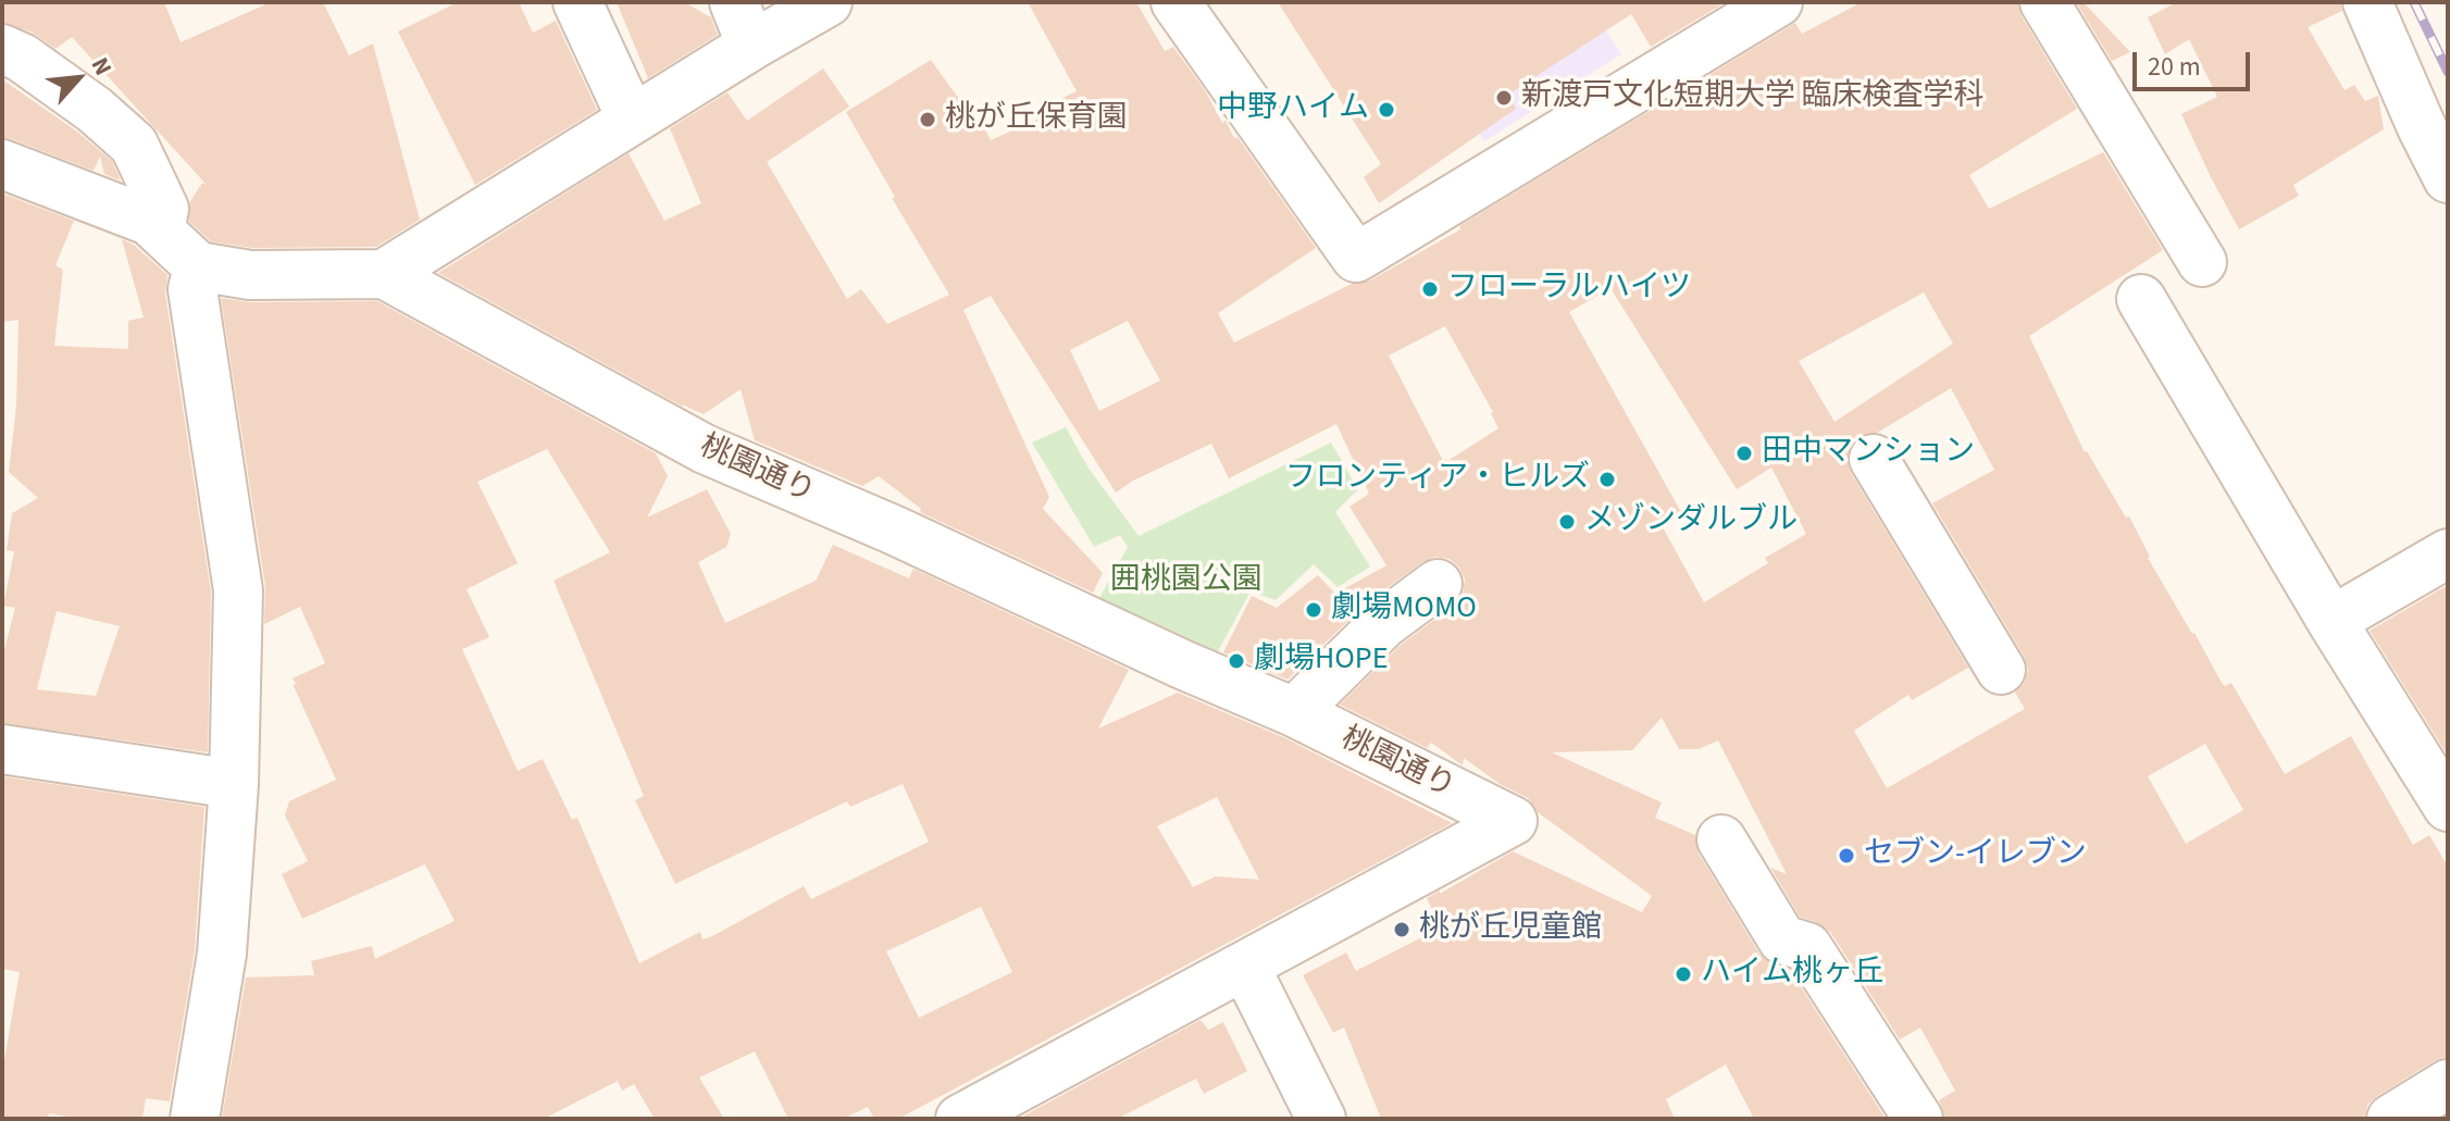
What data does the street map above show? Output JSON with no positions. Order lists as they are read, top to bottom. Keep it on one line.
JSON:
{"streets":{"street":["桃園通り"]},"parks":["囲桃園公園"],"places":["新渡戸文化短期大学 臨床検査学科","中野ハイム","桃が丘保育園","フローラルハイツ","田中マンション","フロンティア・ヒルズ","メゾンダルブル","劇場MOMO","劇場HOPE","セブン-イレブン","桃が丘児童館","ハイム桃ヶ丘"],"scale_bar":"20 m","north":"top right"}
